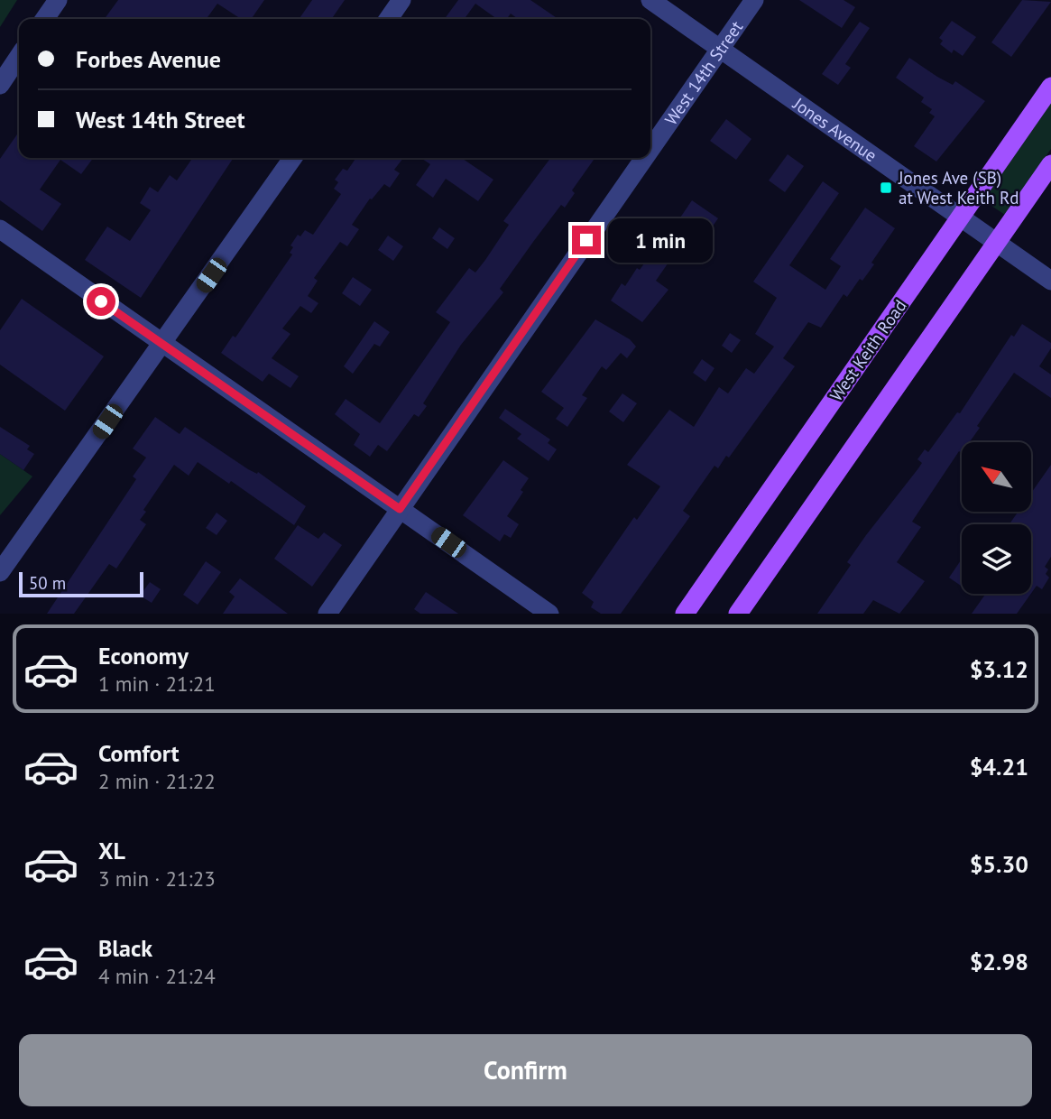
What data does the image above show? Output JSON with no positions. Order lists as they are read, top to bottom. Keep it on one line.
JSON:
{"streets":{"main road":["West Keith Road"],"street":["West 14th Street","Jones Avenue"]},"crossings":[["West 14th Street","Jones Avenue"],["Jones Avenue","West Keith Road"]],"places":{"transit":["Jones Ave (SB) at West Keith Rd"]},"scale_bar":"50 m","north":"top left","page":{"banner":["Forbes Avenue","West 14th Street"],"bubble":"1 min","scale":"50 m","list":[{"name":"Economy","note":"1 min · 21:21","value":"$3.12"},{"name":"Comfort","note":"2 min · 21:22","value":"$4.21"},{"name":"XL","note":"3 min · 21:23","value":"$5.30"},{"name":"Black","note":"4 min · 21:24","value":"$2.98"}],"buttons":"Confirm"}}
